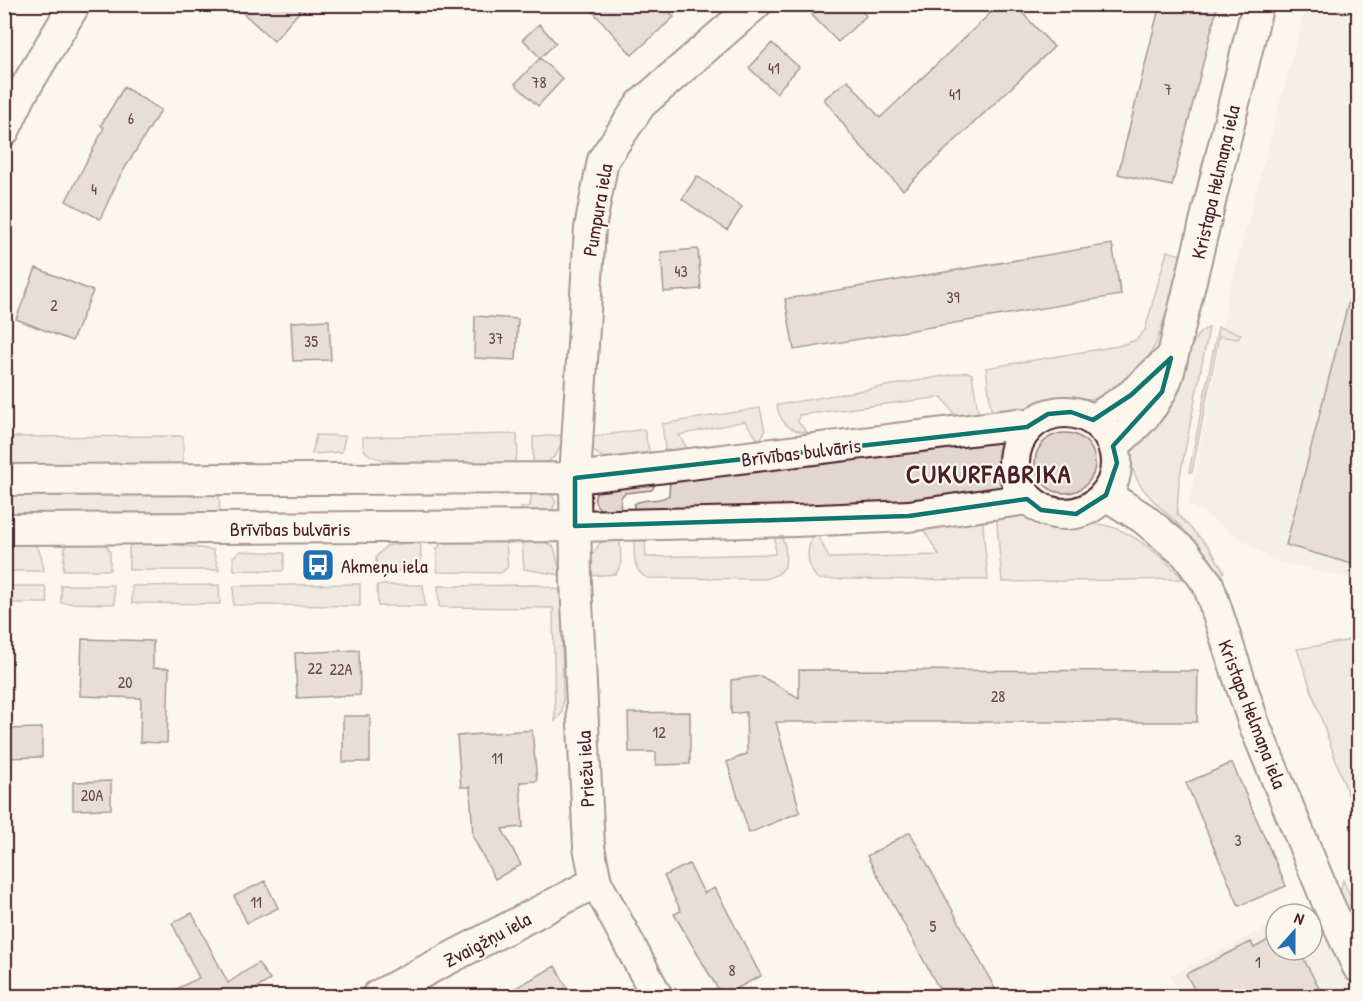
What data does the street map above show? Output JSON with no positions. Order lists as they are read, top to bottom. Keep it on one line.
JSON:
{"streets":{"street":["Kristapa Helmaņa iela","Pumpura iela","Brīvības bulvāris","Priežu iela","Zvaigžņu iela"]},"crossings":[["Kristapa Helmaņa iela","Brīvības bulvāris"],["Pumpura iela","Brīvības bulvāris"],["Brīvības bulvāris","Priežu iela"],["Priežu iela","Zvaigžņu iela"]],"districts":["CUKURFABRIKA"],"places":{"bus stop":["Akmeņu iela"]},"house_numbers":["41","78","7","41","6","4","43","39","2","37","35","22","22A","20","28","12","11","20A","3","11","5","1","8"],"north":"top"}
